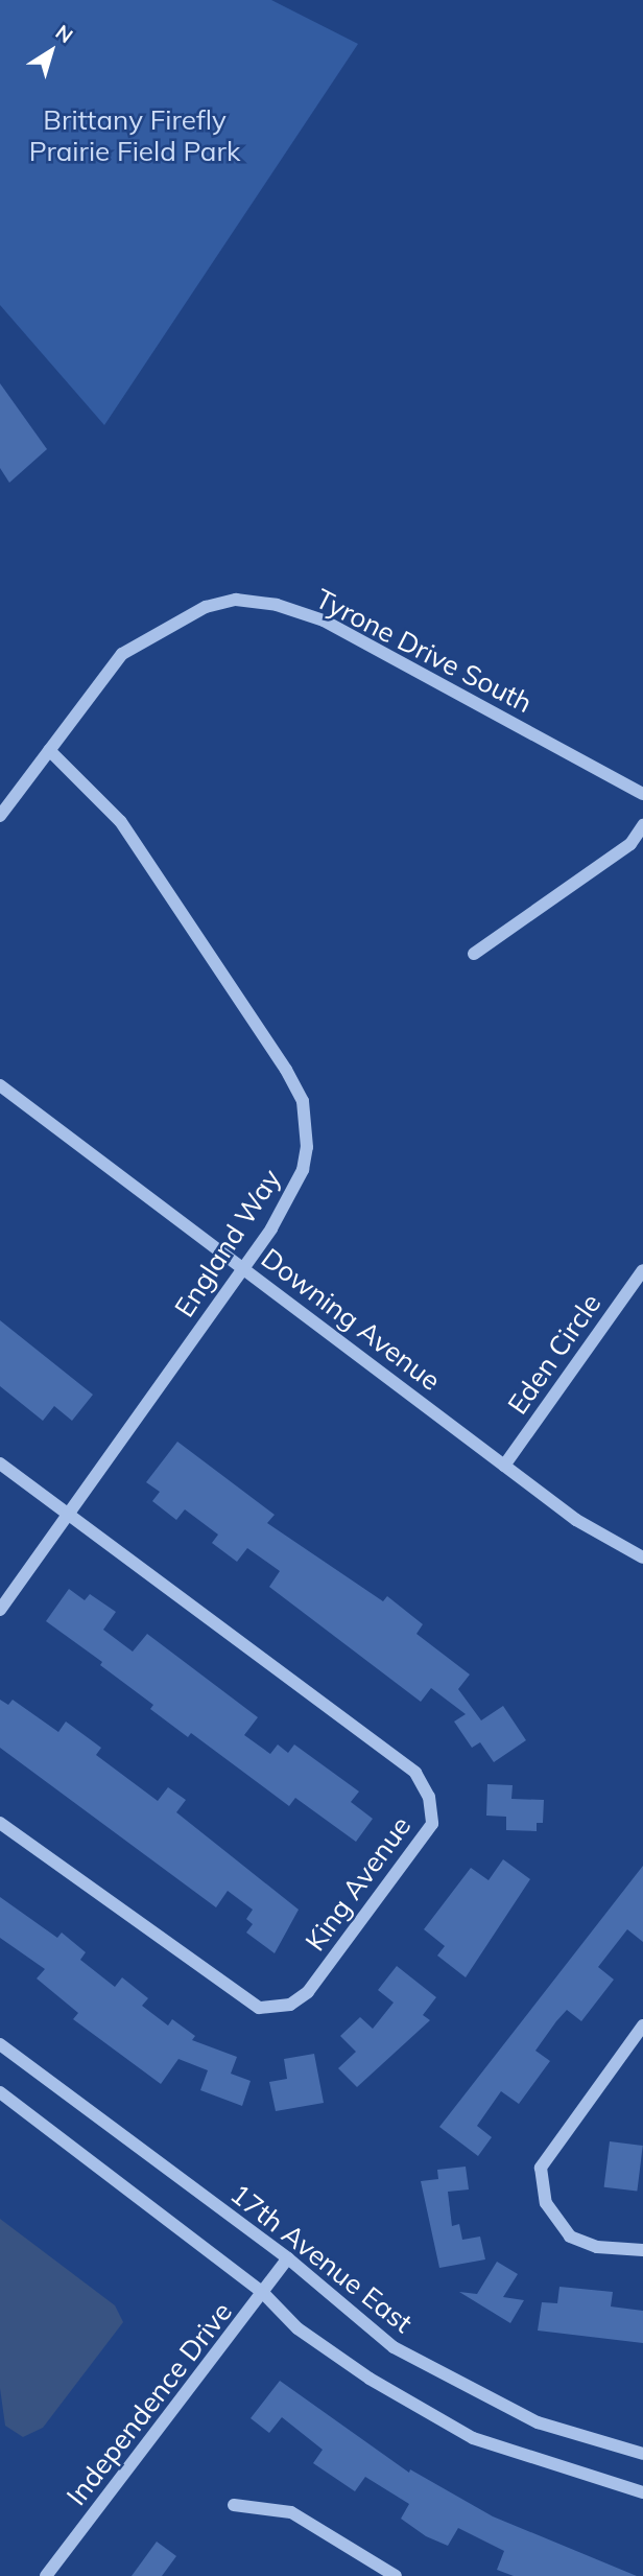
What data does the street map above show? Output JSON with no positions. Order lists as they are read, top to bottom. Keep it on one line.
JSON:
{"streets":{"street":["Tyrone Drive South","England Way","Downing Avenue","Eden Circle","King Avenue","17th Avenue East","Independence Drive"]},"crossings":[["Tyrone Drive South","England Way"],["England Way","Downing Avenue"],["England Way","King Avenue"],["Downing Avenue","Eden Circle"],["17th Avenue East","Independence Drive"]],"parks":["Brittany Firefly Prairie Field Park"],"north":"top right"}
